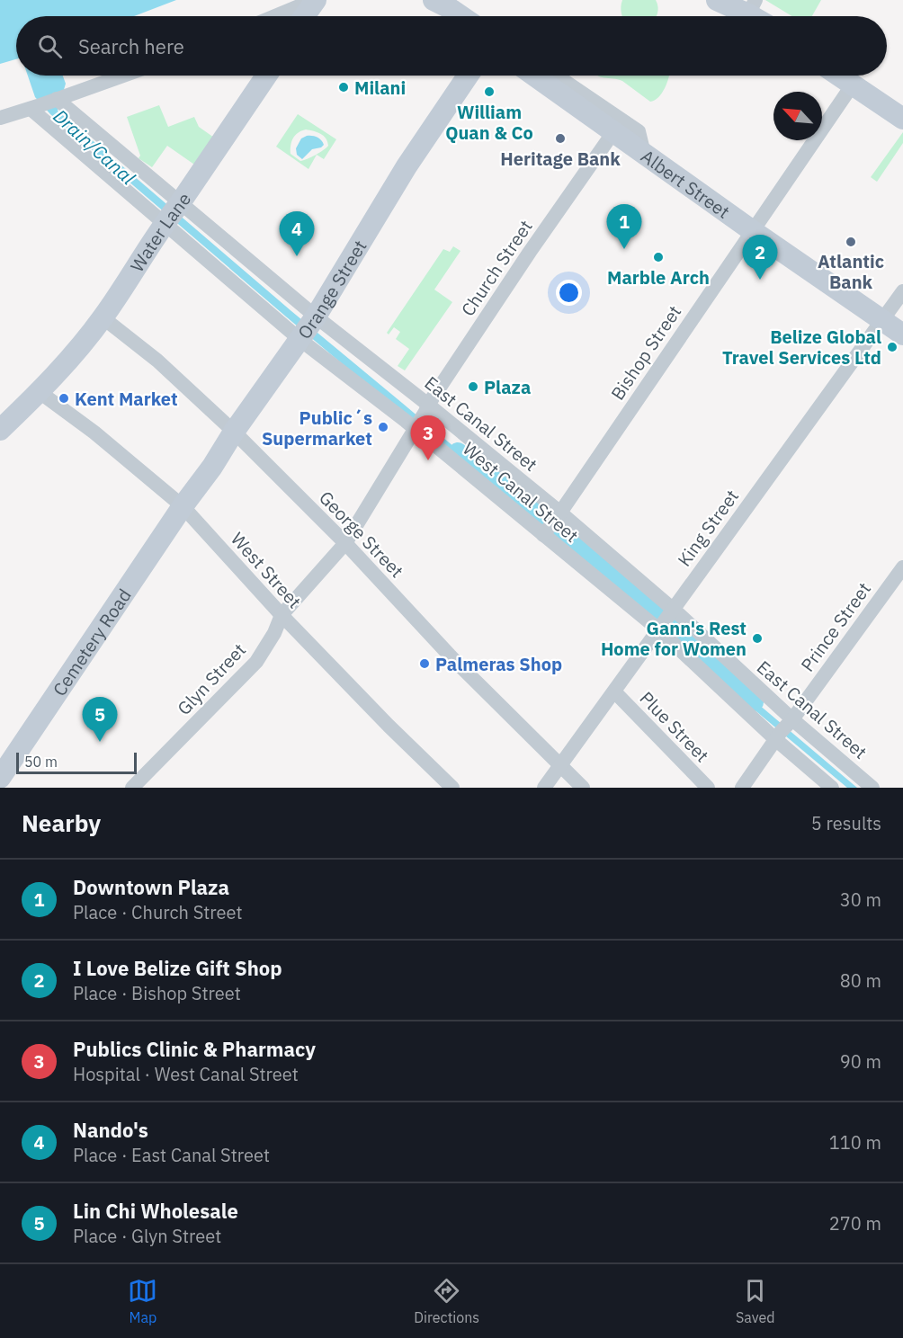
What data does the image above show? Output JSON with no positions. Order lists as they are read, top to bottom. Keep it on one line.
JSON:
{"streets":{"main road":["Albert Street","Water Lane","Orange Street","Cemetery Road"],"street":["Church Street","Bishop Street","East Canal Street","West Canal Street","King Street","George Street","West Street","Prince Street","Glyn Street","Plue Street"]},"crossings":[["Albert Street","Church Street"],["Albert Street","Bishop Street"],["Albert Street","King Street"],["Water Lane","East Canal Street"],["Water Lane","West Canal Street"],["Water Lane","George Street"],["Water Lane","West Street"],["Church Street","East Canal Street"],["Church Street","West Canal Street"],["Church Street","Glyn Street"],["Orange Street","East Canal Street"],["Orange Street","West Canal Street"],["Orange Street","George Street"],["Orange Street","West Street"],["Orange Street","Cemetery Road"],["Bishop Street","East Canal Street"],["Bishop Street","West Canal Street"],["East Canal Street","West Canal Street"],["East Canal Street","King Street"],["East Canal Street","Prince Street"],["East Canal Street","Glyn Street"],["West Canal Street","King Street"],["West Canal Street","Prince Street"],["West Canal Street","Glyn Street"],["King Street","George Street"],["King Street","Plue Street"],["George Street","Glyn Street"],["West Street","Cemetery Road"],["West Street","Glyn Street"]],"water":["Drain/Canal"],"places":["Milani","William Quan & Co","Heritage Bank","Atlantic Bank","Marble Arch","Belize Global Travel Services Ltd","Plaza","Kent Market","Public´s Supermarket","Gann's Rest Home for Women","Palmeras Shop"],"scale_bar":"50 m","north":"top left","page":{"search":"Search here","pins":["1","4","2","3","5"],"scale":"50 m","heading":["Nearby","5 results"],"list":[{"mark":"1","name":"Downtown Plaza","note":"Place · Church Street","value":"30 m"},{"mark":"2","name":"I Love Belize Gift Shop","note":"Place · Bishop Street","value":"80 m"},{"mark":"3","name":"Publics Clinic & Pharmacy","note":"Hospital · West Canal Street","value":"90 m"},{"mark":"4","name":"Nando's","note":"Place · East Canal Street","value":"110 m"},{"mark":"5","name":"Lin Chi Wholesale","note":"Place · Glyn Street","value":"270 m"}],"nav":["Map","Directions","Saved"]}}
